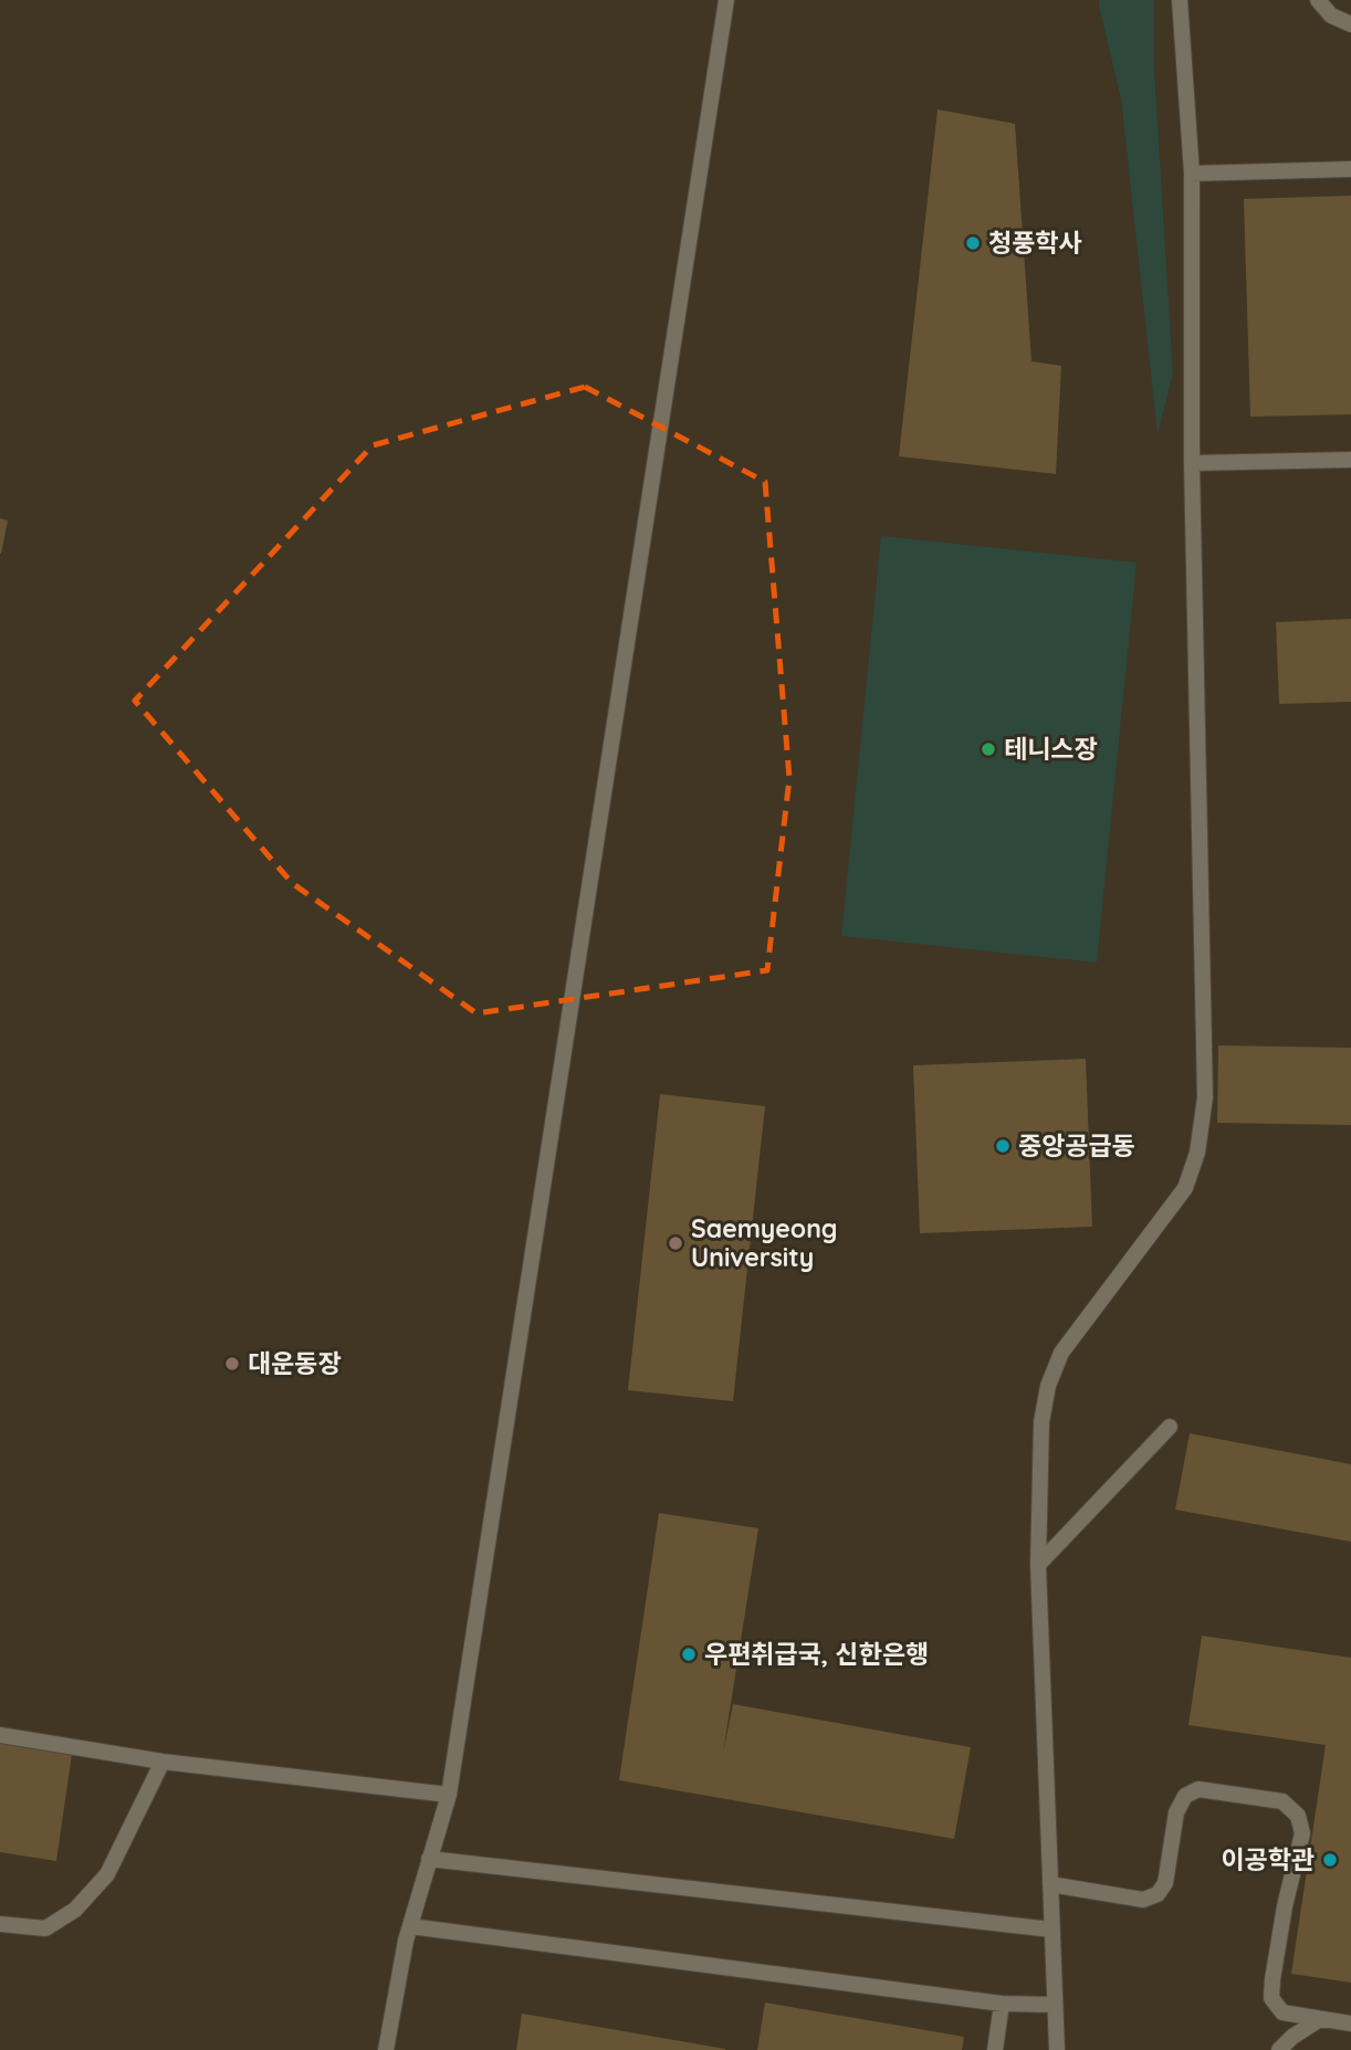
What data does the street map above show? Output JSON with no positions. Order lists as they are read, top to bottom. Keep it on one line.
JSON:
{"places":["청풍학사","테니스장","중앙공급동","Saemyeong University","대운동장","우편취급국, 신한은행","이공학관"]}
